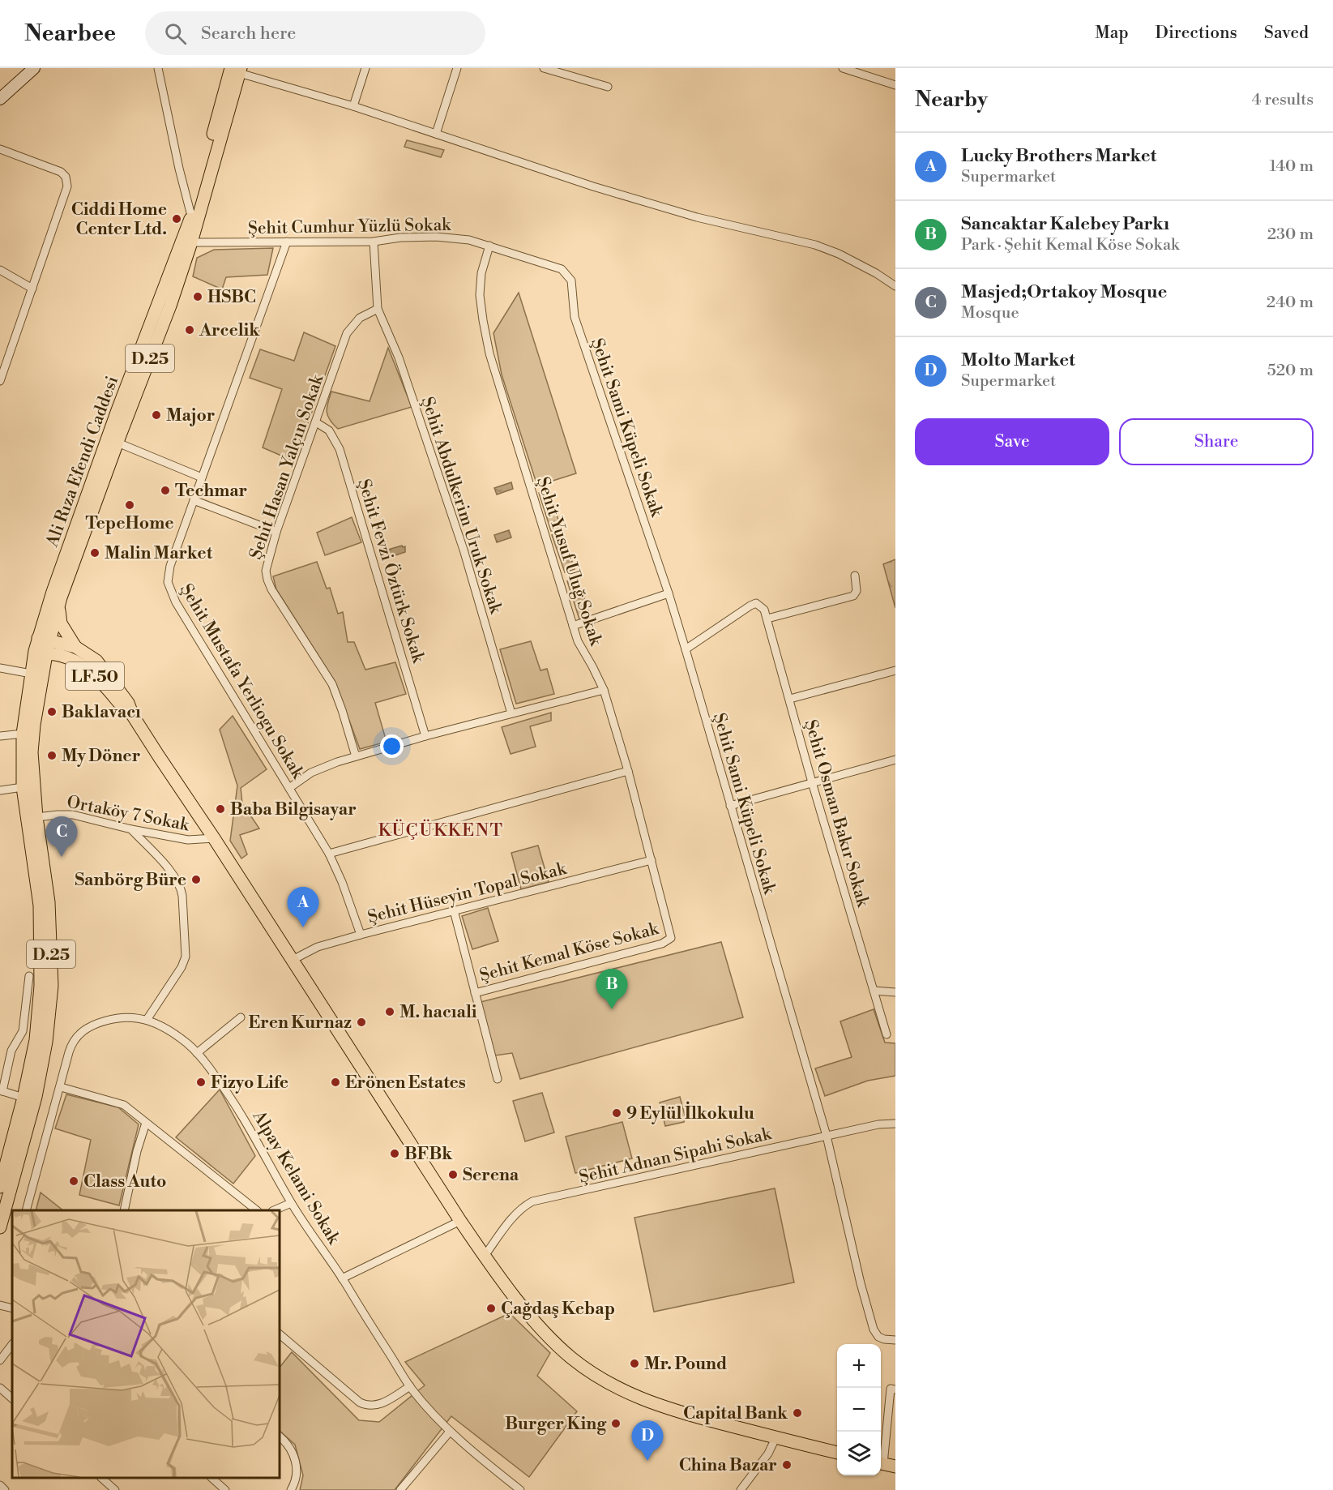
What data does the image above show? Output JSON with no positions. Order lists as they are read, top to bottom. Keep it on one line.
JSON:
{"streets":{"main road":["D.25","Ali Rıza Efendi Caddesi","LF.50"],"street":["Şehit Cumhur Yüzlü Sokak","Şehit Sami Küpeli Sokak","Şehit Hasan Yalçın Sokak","Şehit Abdulkerim Uruk Sokak","Şehit Yusuf Uluğ Sokak","Şehit Fevzi Öztürk Sokak","Şehit Mustafa Yerliogu Sokak","Ortaköy 7 Sokak","Şehit Osman Bakır Sokak","Şehit Hüseyin Topal Sokak","Şehit Kemal Köse Sokak","Şehit Adnan Sipahi Sokak","Alpay Kelami Sokak"]},"crossings":[["Şehit Cumhur Yüzlü Sokak","Şehit Sami Küpeli Sokak"],["Şehit Cumhur Yüzlü Sokak","Ali Rıza Efendi Caddesi"],["Şehit Cumhur Yüzlü Sokak","Şehit Yusuf Uluğ Sokak"],["Şehit Cumhur Yüzlü Sokak","Şehit Mustafa Yerliogu Sokak"],["D.25","Ali Rıza Efendi Caddesi"],["D.25","Ortaköy 7 Sokak"],["Şehit Sami Küpeli Sokak","Şehit Osman Bakır Sokak"],["Şehit Sami Küpeli Sokak","Şehit Adnan Sipahi Sokak"],["Ali Rıza Efendi Caddesi","LF.50"],["Şehit Hasan Yalçın Sokak","Şehit Abdulkerim Uruk Sokak"],["Şehit Hasan Yalçın Sokak","Şehit Fevzi Öztürk Sokak"],["Şehit Yusuf Uluğ Sokak","Şehit Hüseyin Topal Sokak"],["Şehit Yusuf Uluğ Sokak","Şehit Kemal Köse Sokak"],["LF.50","Ortaköy 7 Sokak"],["LF.50","Şehit Hüseyin Topal Sokak"],["LF.50","Şehit Adnan Sipahi Sokak"],["Şehit Mustafa Yerliogu Sokak","Şehit Hüseyin Topal Sokak"]],"districts":["KÜÇÜKKENT"],"places":["Ciddi Home Center Ltd.","HSBC","Arcelik","Major","Techmar","TepeHome","Malin Market","Baklavacı","My Döner","Baba Bilgisayar","Sanbörg Büre","M. hacıali","Eren Kurnaz","Fizyo Life","Erönen Estates","9 Eylül İlkokulu","BFBk","Serena","Class Auto","Çağdaş Kebap","Mr. Pound","Capital Bank","Burger King","China Bazar"],"page":{"header":"Nearbee","search":"Search here","nav":["Map","Directions","Saved"],"heading":["Nearby","4 results"],"list":[{"mark":"A","name":"Lucky Brothers Market","note":"Supermarket","value":"140 m"},{"mark":"B","name":"Sancaktar Kalebey Parkı","note":"Park · Şehit Kemal Köse Sokak","value":"230 m"},{"mark":"C","name":"Masjed;Ortakoy Mosque","note":"Mosque","value":"240 m"},{"mark":"D","name":"Molto Market","note":"Supermarket","value":"520 m"}],"buttons":["Save","Share"],"pins":["C","A","B","D"],"map_buttons":["+","−"]}}
